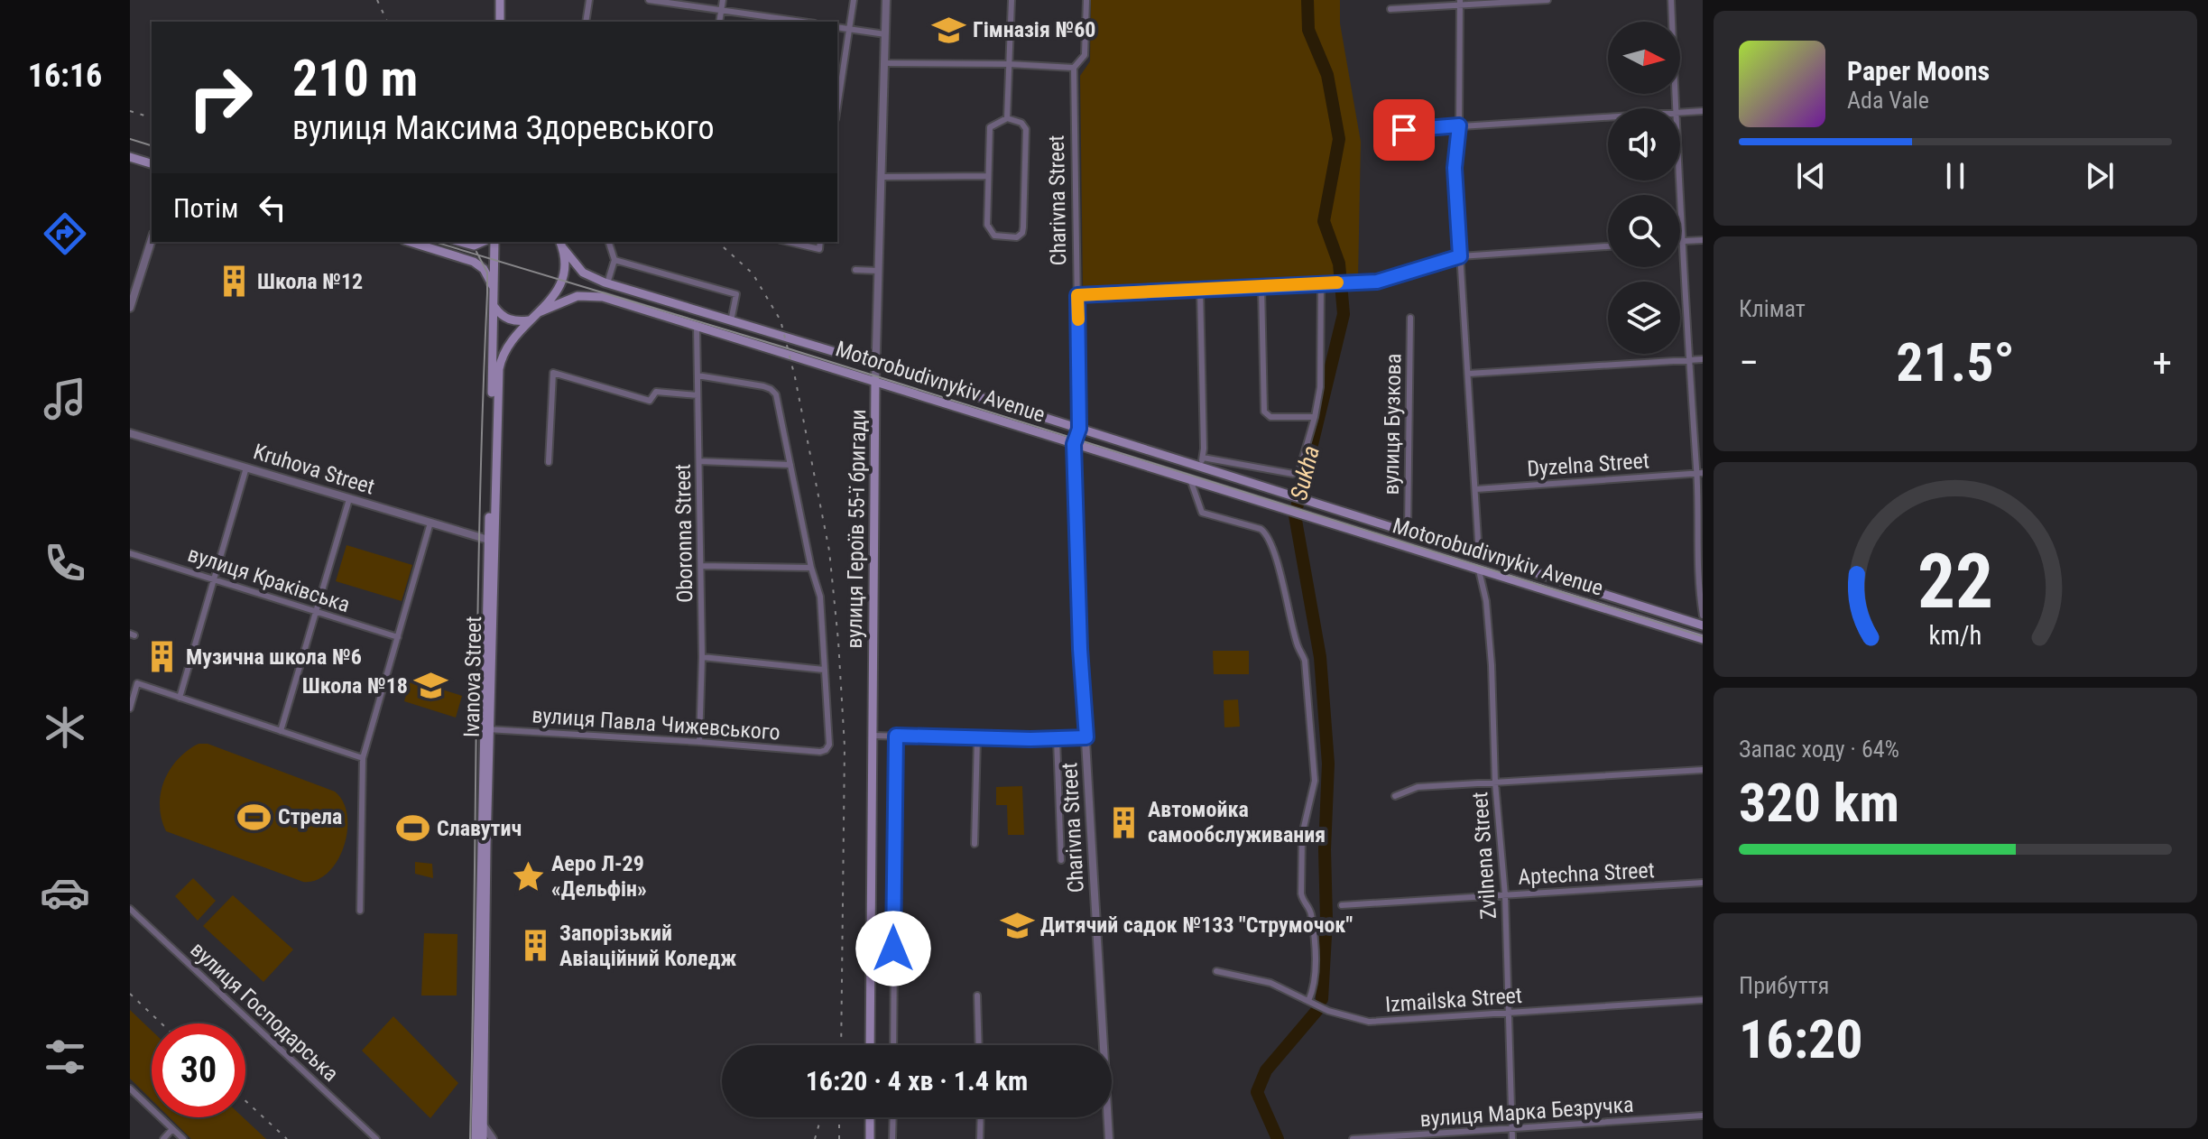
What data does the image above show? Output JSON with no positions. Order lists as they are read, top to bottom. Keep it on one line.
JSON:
{"streets":{"main road":["Motorobudivnykiv Avenue","вулиця Героїв 55-ї бригади","Ivanova Street"],"street":["Charivna Street","вулиця Бузкова","Dyzelna Street","Kruhova Street","Oboronna Street","вулиця Краківська","вулиця Павла Чижевського","Zvilnena Street","Aptechna Street","Izmailska Street","вулиця Господарська","вулиця Марка Безручка"]},"crossings":[["Charivna Street","Motorobudivnykiv Avenue"],["Motorobudivnykiv Avenue","вулиця Бузкова"],["Motorobudivnykiv Avenue","вулиця Героїв 55-ї бригади"],["Motorobudivnykiv Avenue","Oboronna Street"],["Motorobudivnykiv Avenue","Ivanova Street"],["Motorobudivnykiv Avenue","Zvilnena Street"],["Kruhova Street","Ivanova Street"],["вулиця Героїв 55-ї бригади","Oboronna Street"],["вулиця Героїв 55-ї бригади","вулиця Павла Чижевського"],["Oboronna Street","вулиця Павла Чижевського"],["Ivanova Street","вулиця Павла Чижевського"],["Zvilnena Street","Aptechna Street"],["Zvilnena Street","Izmailska Street"],["Zvilnena Street","вулиця Марка Безручка"]],"water":["Sukha"],"places":{"school or university":["Гімназія №60","Школа №18","Дитячий садок №133 \"Струмочок\""],"building":["Школа №12","Музична школа №6","Автомойка самообслуживания","Запорізький Авіаційний Коледж"],"sports":["Стрела","Славутич"],"place":["Аеро Л-29 «Дельфін»"]},"north":"right","page":{"tabs":"16:16","turn":["210 m","вулиця Максима Здоревського"],"song":["Paper Moons","Ada Vale"],"then":"Потім","tile":["Клімат",["Запас ходу · 64%","320 km"],["Прибуття","16:20"]],"heat":["−","21.5°","+"],"limit":"30","trip":"16:20 · 4 хв · 1.4 km","gauge":["22","km/h"]}}
